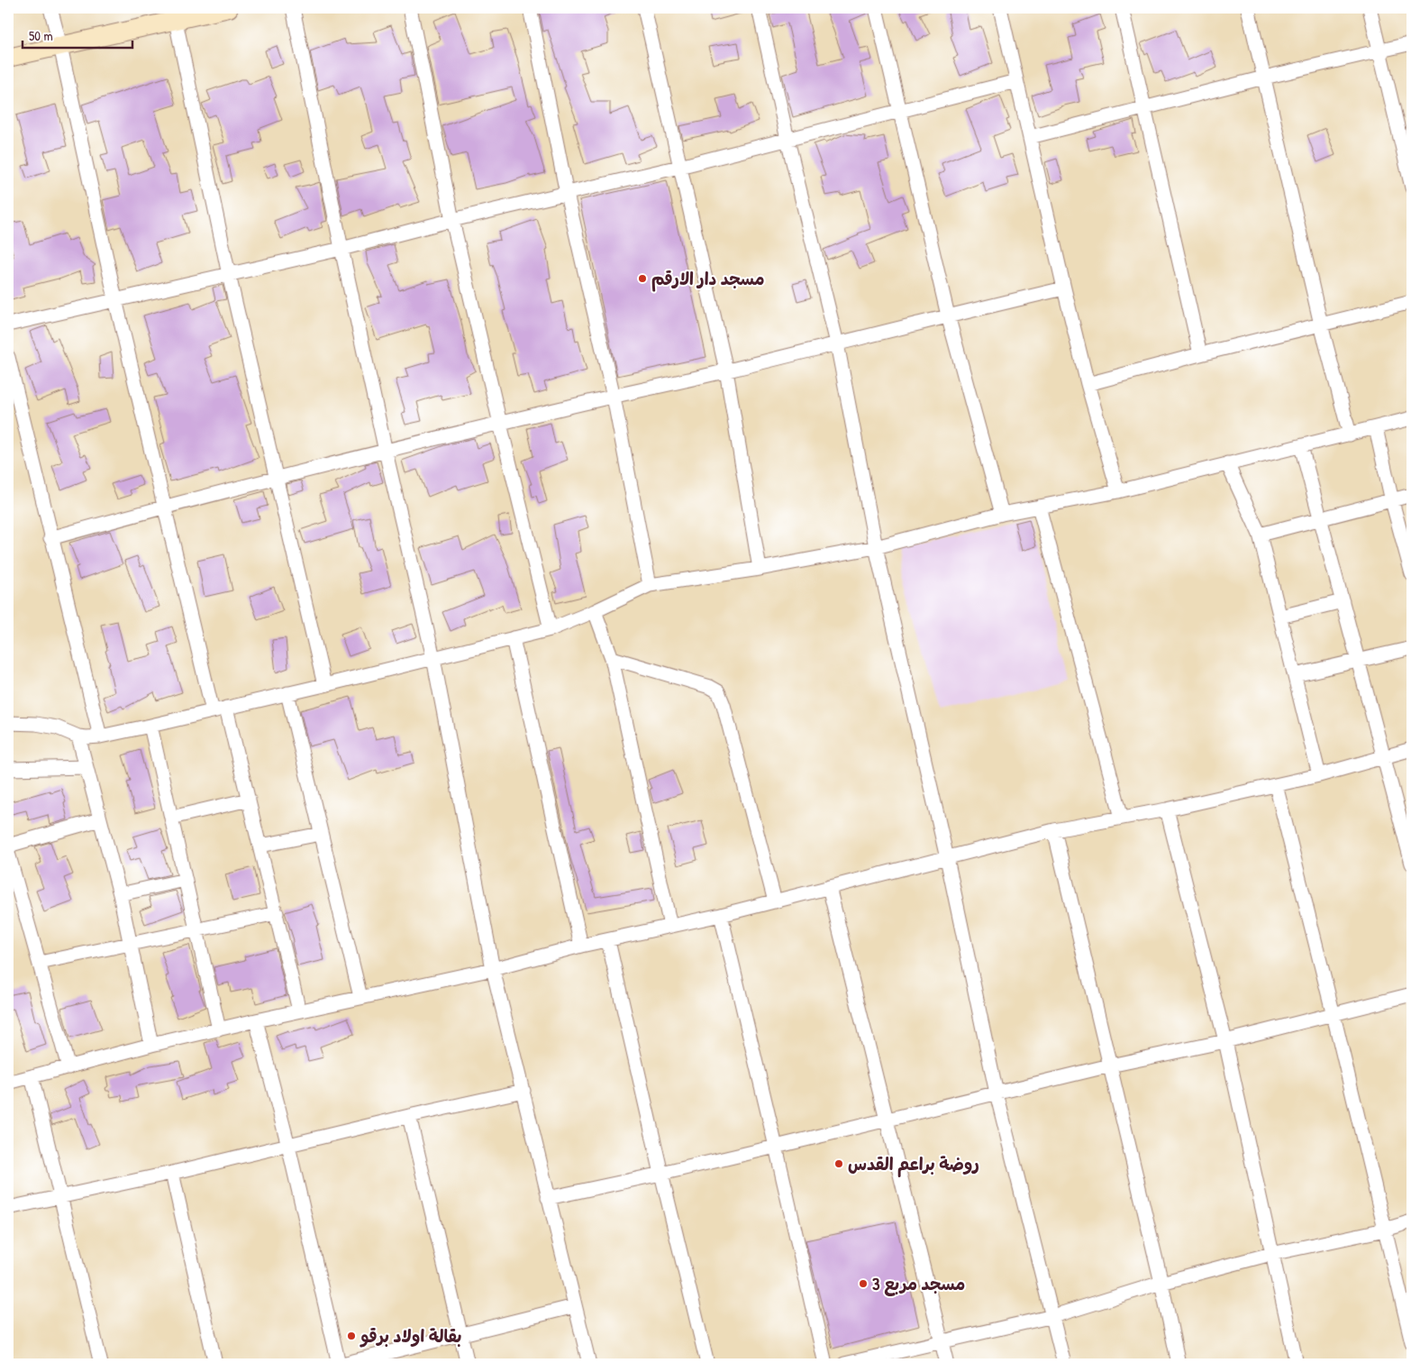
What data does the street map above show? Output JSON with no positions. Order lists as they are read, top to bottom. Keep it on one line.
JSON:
{"places":["مسجد دار الارقم","روضة براعم القدس","مسجد مربع 3","بقالة اولاد برقو"],"scale_bar":"50 m"}
